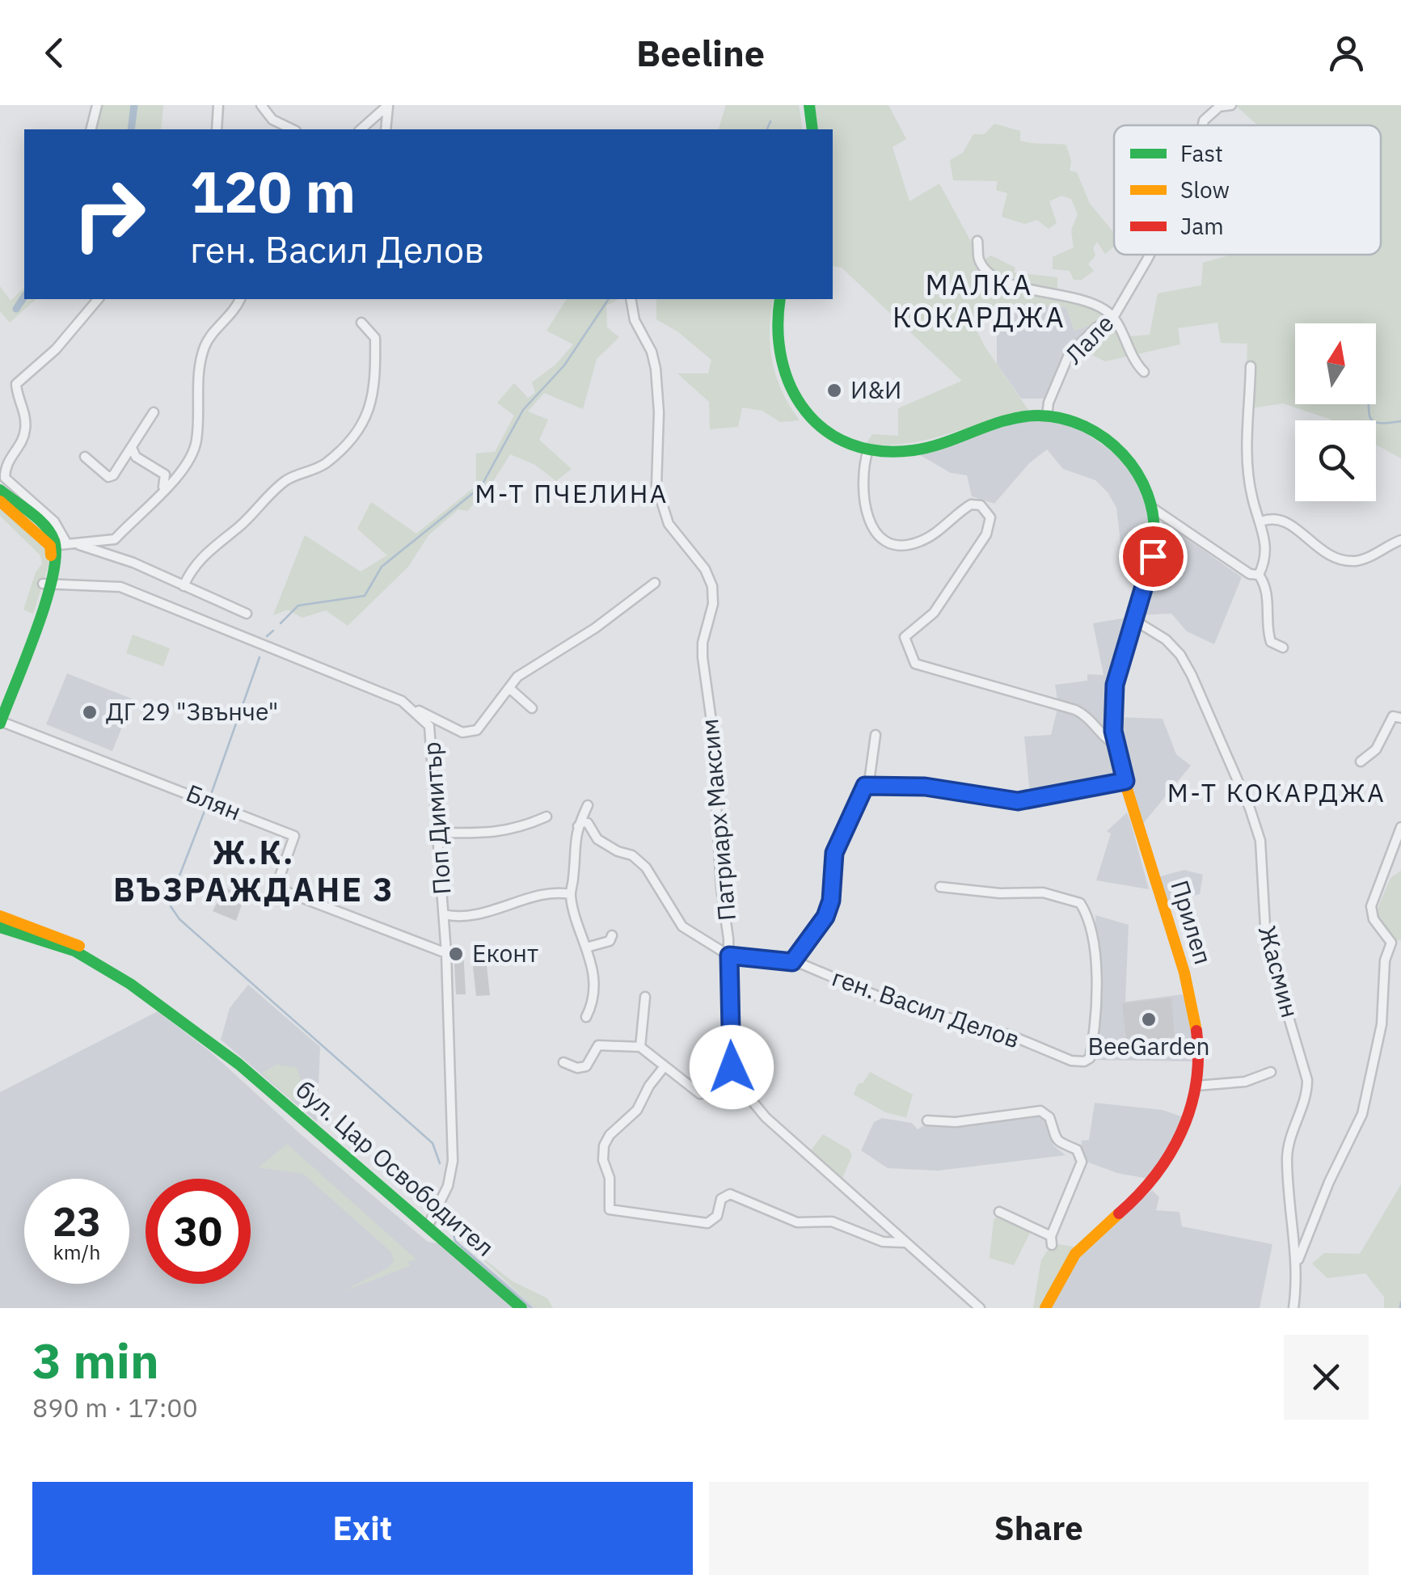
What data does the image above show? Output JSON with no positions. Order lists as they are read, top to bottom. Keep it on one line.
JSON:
{"streets":{"street":["Лале","Блян","Поп Димитър","Патриарх Максим","Прилеп","Жасмин","ген. Васил Делов","бул. Цар Освободител"]},"crossings":[["Лале","Прилеп"],["Блян","Поп Димитър"],["Поп Димитър","бул. Цар Освободител"],["Патриарх Максим","ген. Васил Делов"],["Прилеп","Жасмин"]],"districts":["МАЛКА КОКАРДЖА","М-Т ПЧЕЛИНА","М-Т КОКАРДЖА","Ж.К. ВЪЗРАЖДАНЕ 3"],"places":["И&И","ДГ 29 \"Звънче\"","Еконт","BeeGarden"],"legend":["Fast","Slow","Jam"],"north":"top","page":{"header":"Beeline","turn":["120 m","ген. Васил Делов"],"speed":"23 km/h","limit":"30","heading":["3 min","890 m · 17:00"],"buttons":["Exit","Share"]}}
